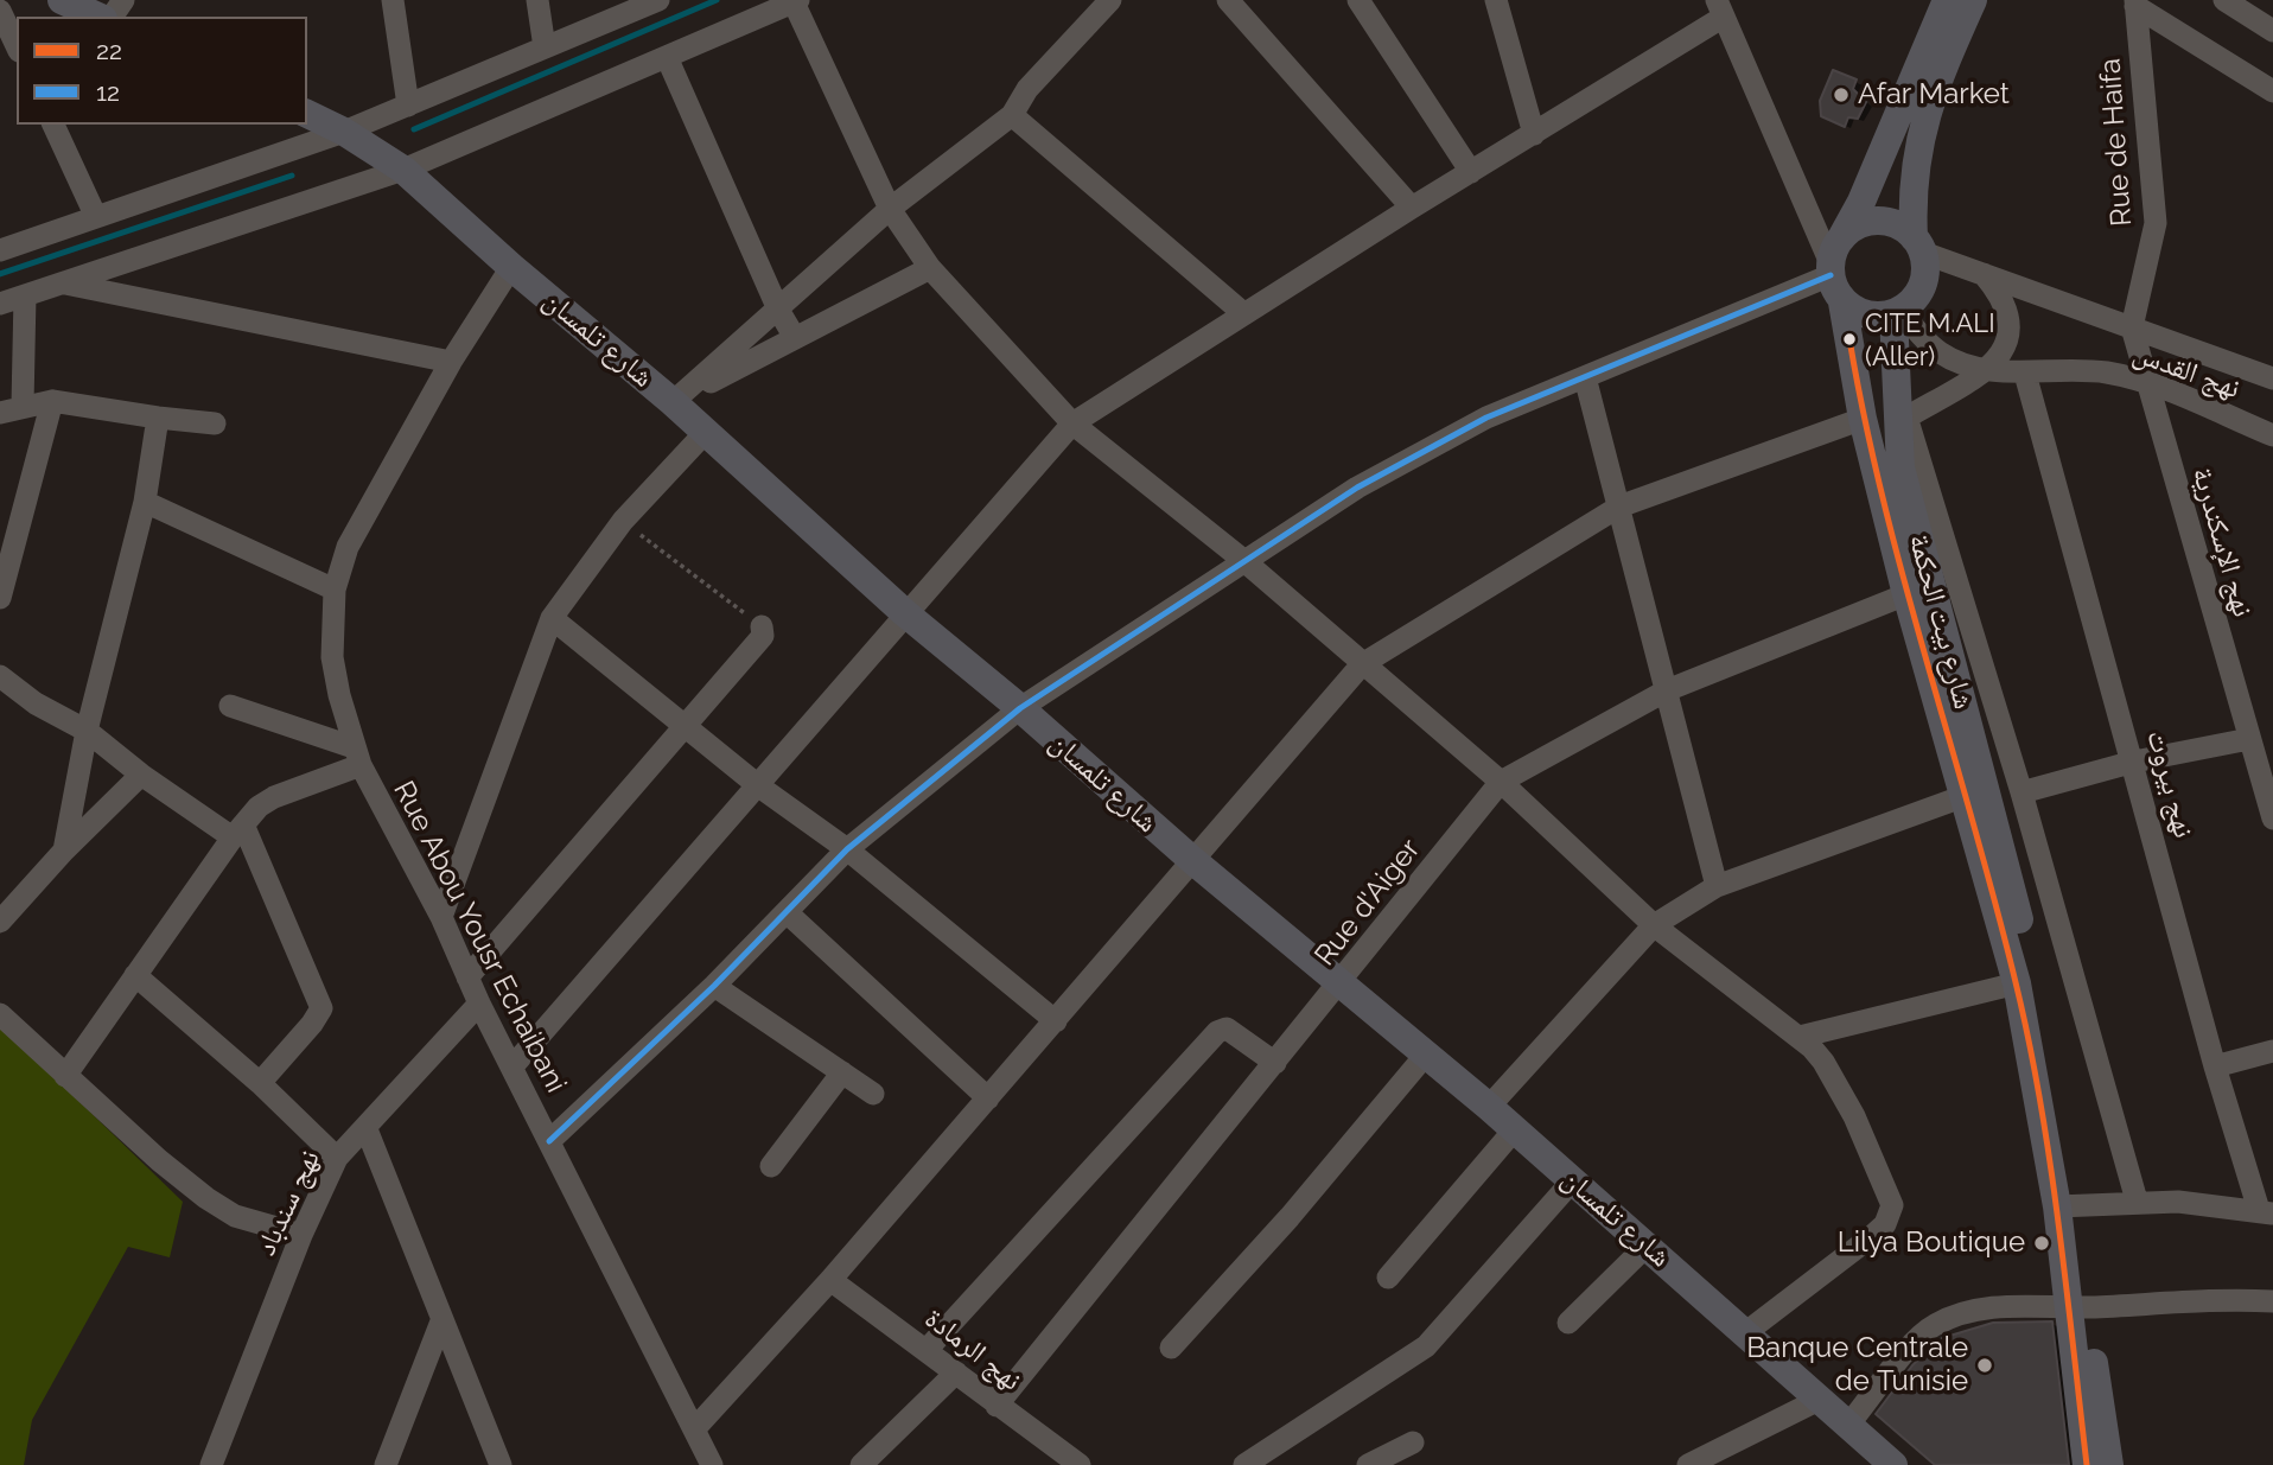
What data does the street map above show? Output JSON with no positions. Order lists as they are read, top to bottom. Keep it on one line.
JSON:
{"streets":{"main road":["شارع تلمسان","شارع بيت الحكمة"],"street":["Rue de Haifa","نهج القدس","نهج الإسكندرية","نهج بيروت","Rue d'Aiger","Rue Abou Yousr Echaibani","نهج سندباد","نهج الرمادة"]},"crossings":[["Rue de Haifa","نهج القدس"],["Rue de Haifa","نهج الإسكندرية"],["شارع تلمسان","Rue d'Aiger"],["شارع تلمسان","Rue Abou Yousr Echaibani"],["نهج القدس","نهج الإسكندرية"],["نهج القدس","شارع بيت الحكمة"],["نهج القدس","نهج بيروت"],["شارع بيت الحكمة","Rue d'Aiger"],["Rue d'Aiger","نهج الرمادة"],["Rue Abou Yousr Echaibani","نهج سندباد"]],"places":["Afar Market","CITE M.ALI (Aller)","Lilya Boutique","Banque Centrale de Tunisie"],"lines":["transit line 12","transit line 22"],"legend":["22","12"]}
